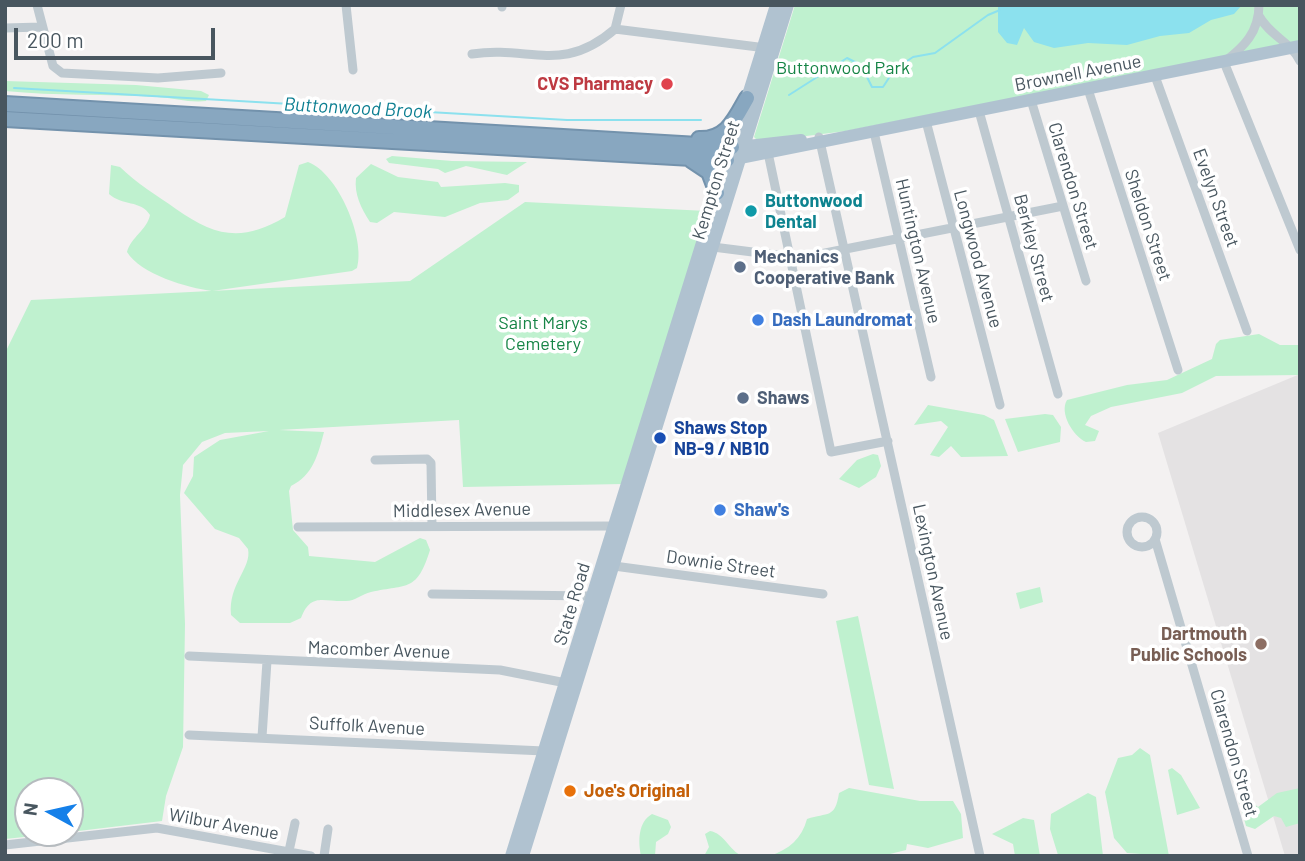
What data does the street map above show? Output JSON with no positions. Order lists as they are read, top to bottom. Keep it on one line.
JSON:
{"streets":{"main road":["Brownell Avenue","Kempton Street","State Road"],"street":["Clarendon Street","Evelyn Street","Sheldon Street","Berkley Street","Huntington Avenue","Longwood Avenue","Middlesex Avenue","Downie Street","Lexington Avenue","Macomber Avenue","Suffolk Avenue","Wilbur Avenue"]},"crossings":[["Brownell Avenue","Kempton Street"],["Brownell Avenue","Clarendon Street"],["Brownell Avenue","Evelyn Street"],["Brownell Avenue","Sheldon Street"],["Brownell Avenue","Berkley Street"],["Brownell Avenue","Huntington Avenue"],["Brownell Avenue","Longwood Avenue"],["Brownell Avenue","Lexington Avenue"],["Kempton Street","State Road"],["Middlesex Avenue","State Road"],["Downie Street","State Road"],["State Road","Macomber Avenue"],["State Road","Suffolk Avenue"]],"water":["Buttonwood Brook"],"parks":["Buttonwood Park","Saint Marys Cemetery"],"places":["CVS Pharmacy","Buttonwood Dental","Mechanics Cooperative Bank","Dash Laundromat","Shaws","Shaws Stop NB-9 / NB10","Shaw's","Dartmouth Public Schools","Joe's Original"],"scale_bar":"200 m","north":"left"}
